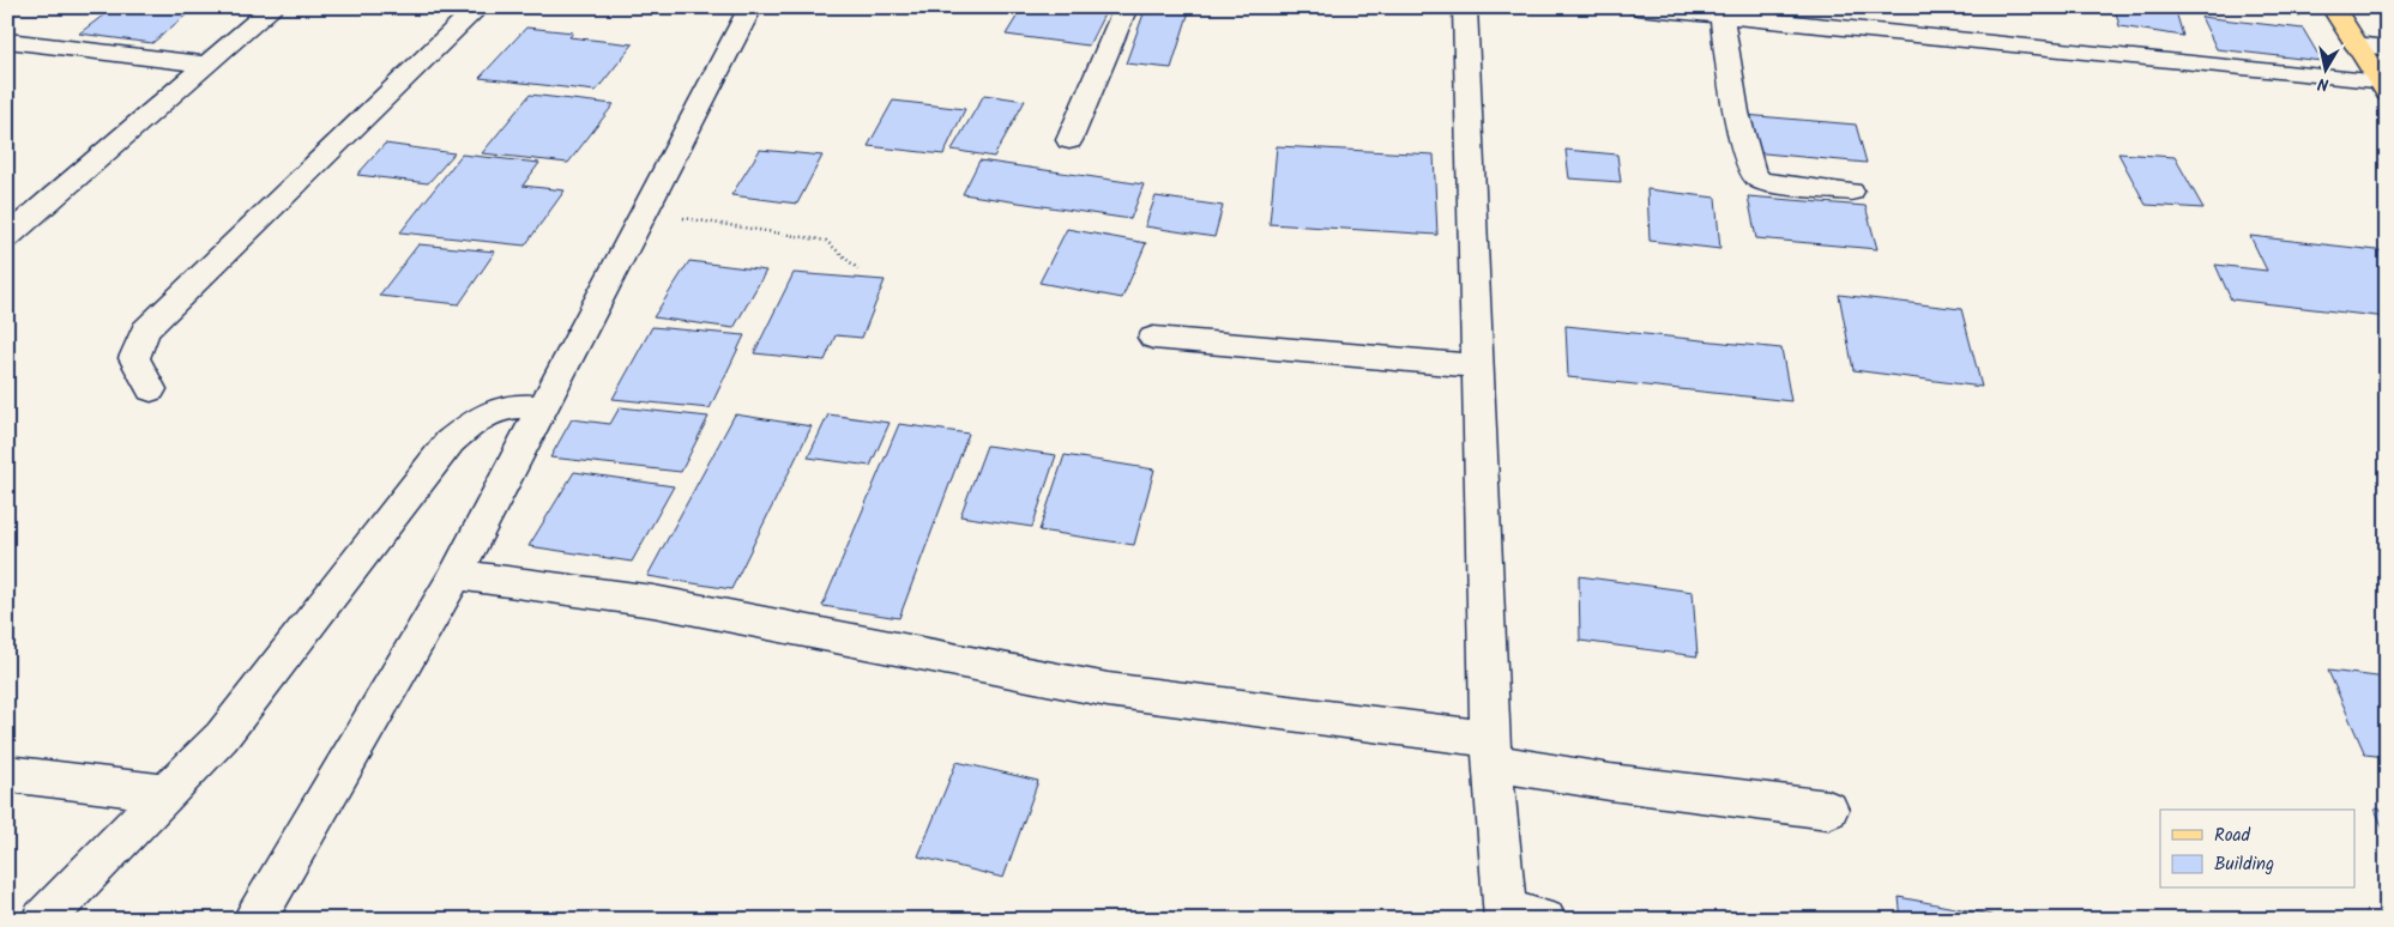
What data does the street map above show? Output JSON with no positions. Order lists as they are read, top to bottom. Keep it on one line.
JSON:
{"legend":["Road","Building"],"north":"bottom"}
